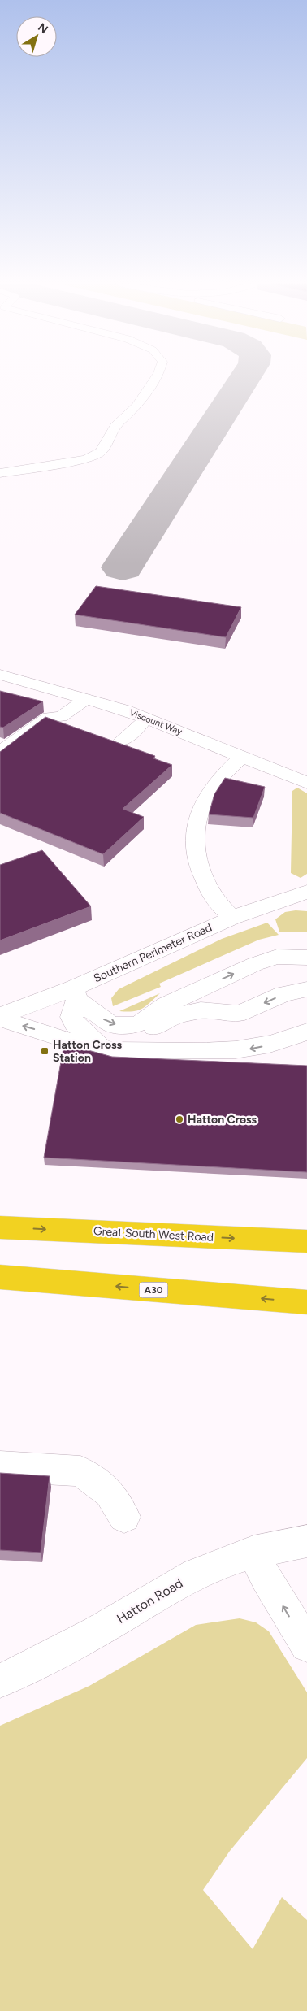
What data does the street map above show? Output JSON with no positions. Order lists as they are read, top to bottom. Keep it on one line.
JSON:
{"streets":{"highway":["Great South West Road","A30"],"street":["Viscount Way","Southern Perimeter Road","Hatton Road"]},"places":{"transit":["Hatton Cross Station"],"other":["Hatton Cross"]},"north":"top right"}
